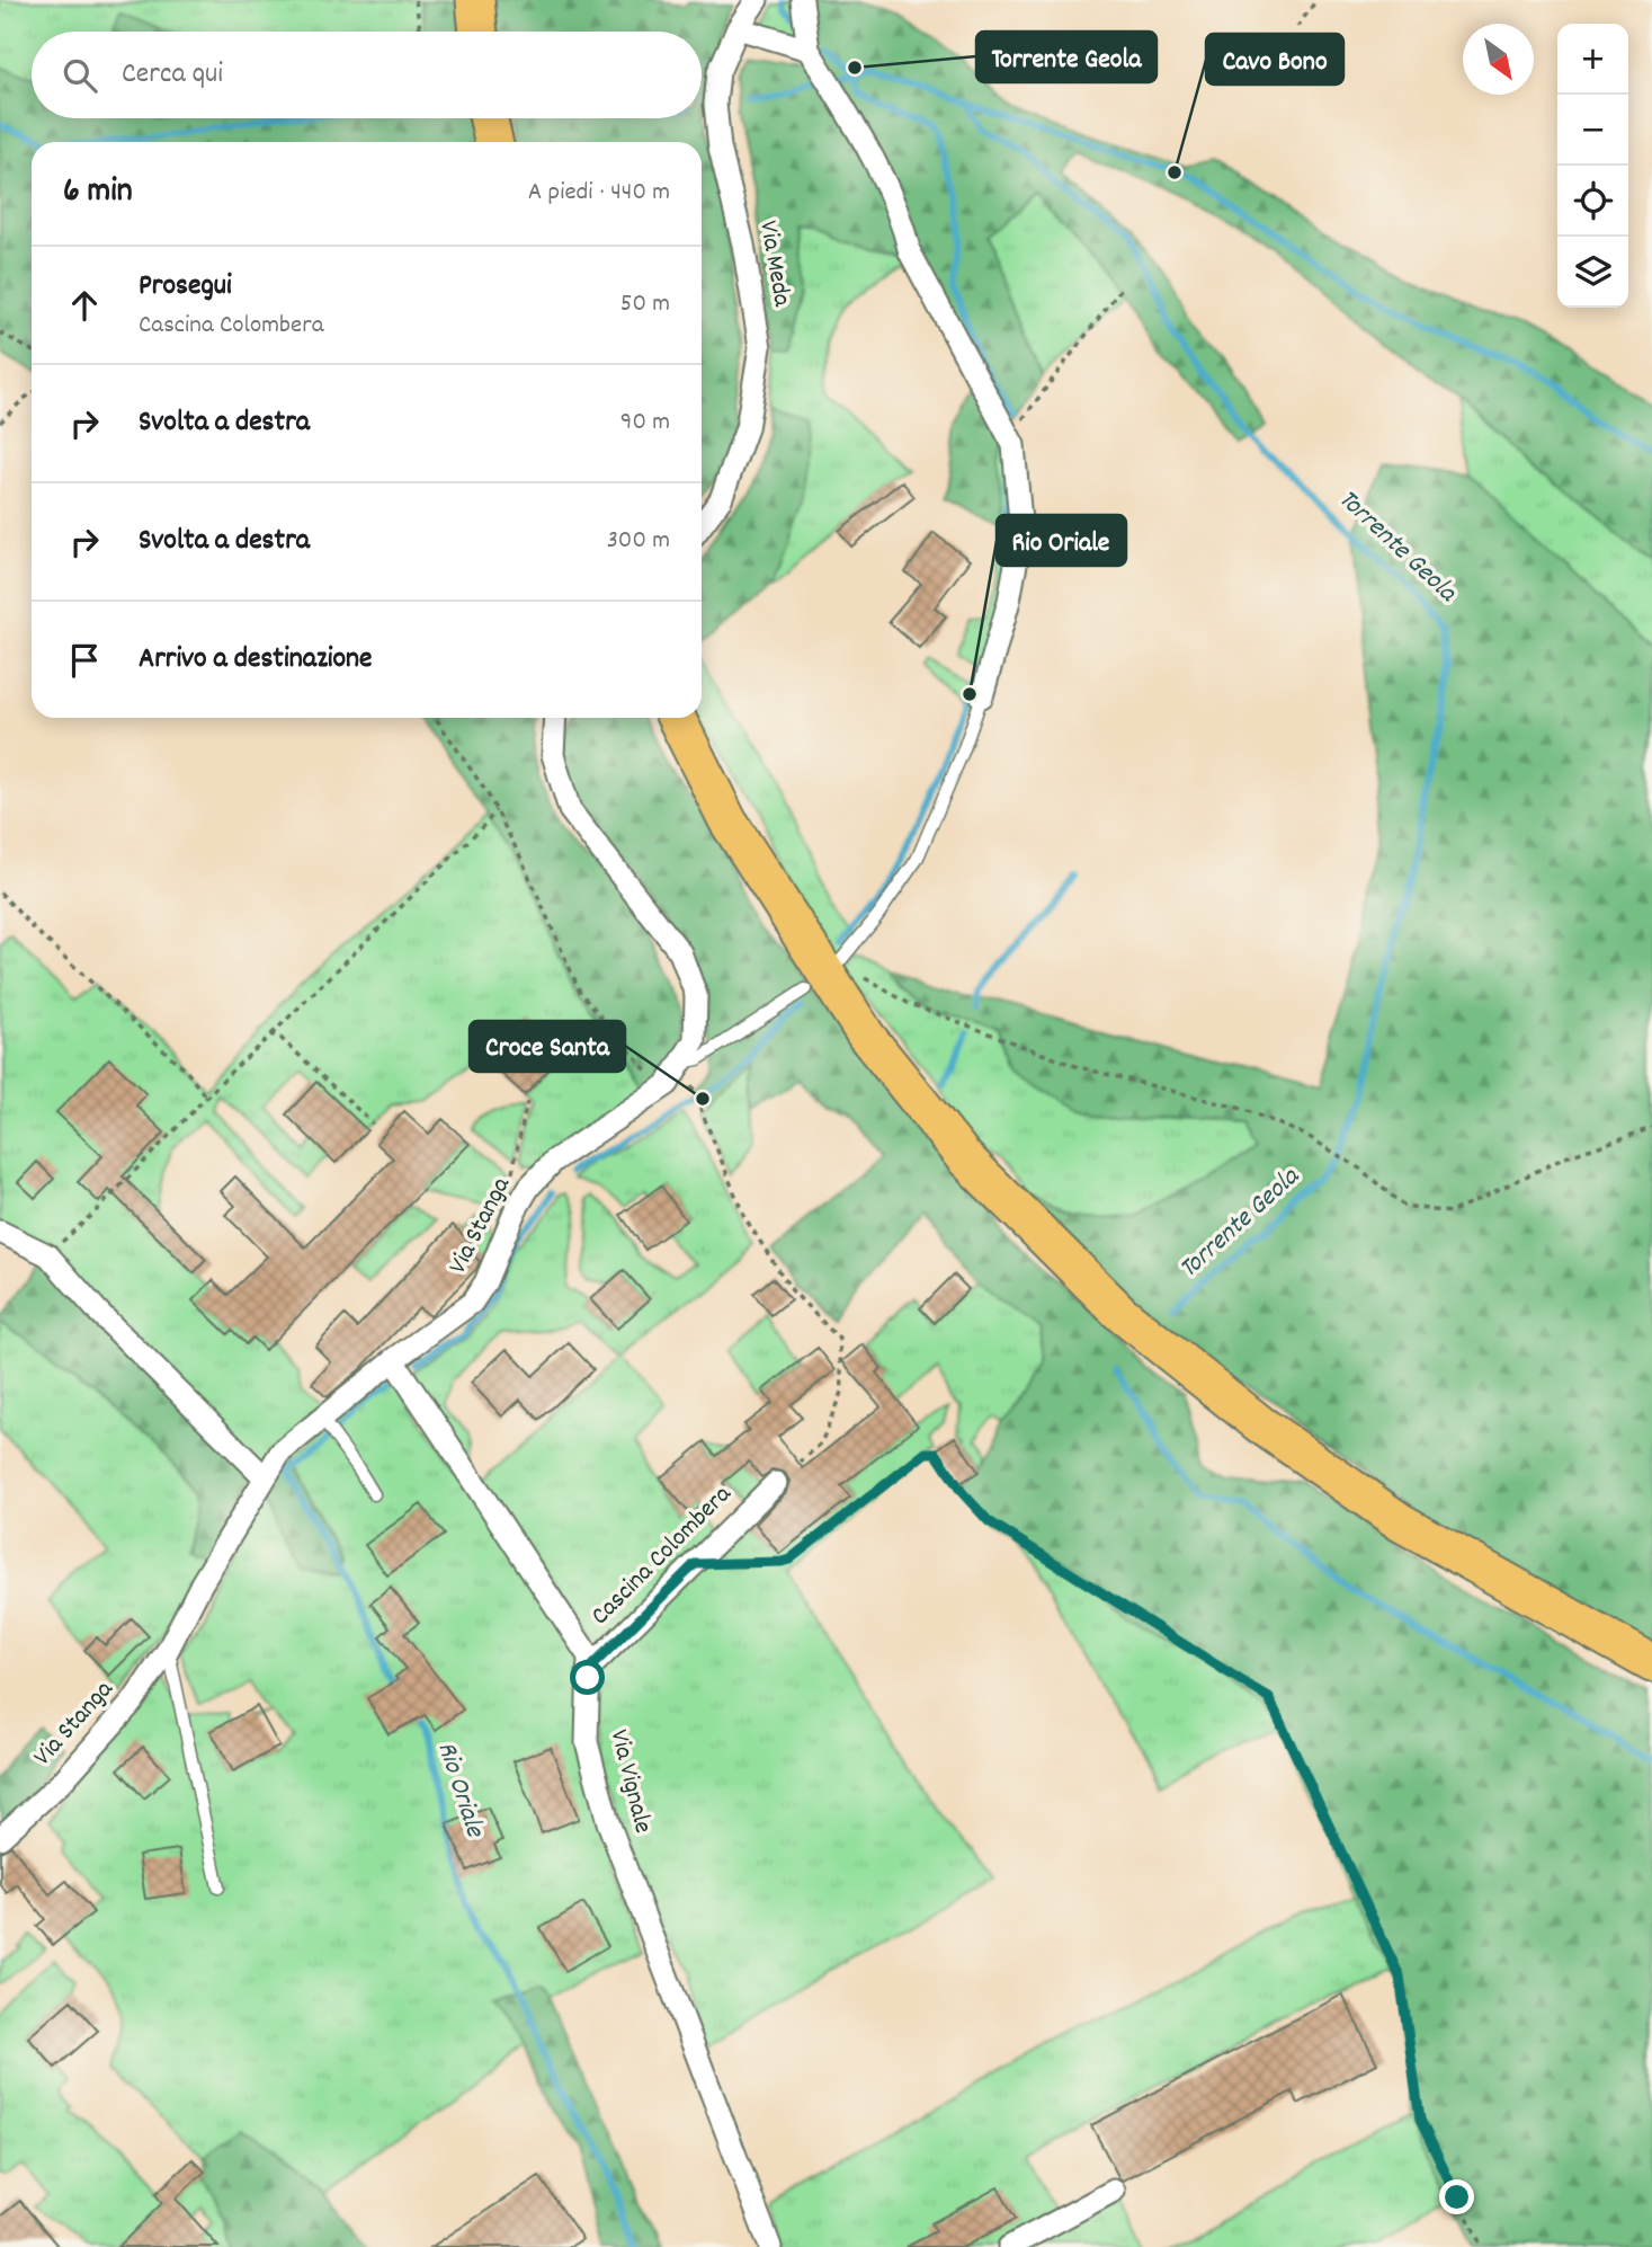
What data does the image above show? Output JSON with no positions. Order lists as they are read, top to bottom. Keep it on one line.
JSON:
{"streets":{"street":["Via Meda","Via Stanga","Cascina Colombera","Via Vignale"]},"crossings":[["Via Stanga","Via Vignale"],["Cascina Colombera","Via Vignale"]],"water":["Torrente Geola","Rio Oriale"],"places":["Torrente Geola","Cavo Bono","Rio Oriale","Croce Santa"],"north":"bottom right","page":{"map_buttons":["+","−"],"search":"Cerca qui","heading":["6 min","A piedi · 440 m"],"list":[["Prosegui","Cascina Colombera","50 m"],["Svolta a destra","90 m"],["Svolta a destra","300 m"],"Arrivo a destinazione"]}}
